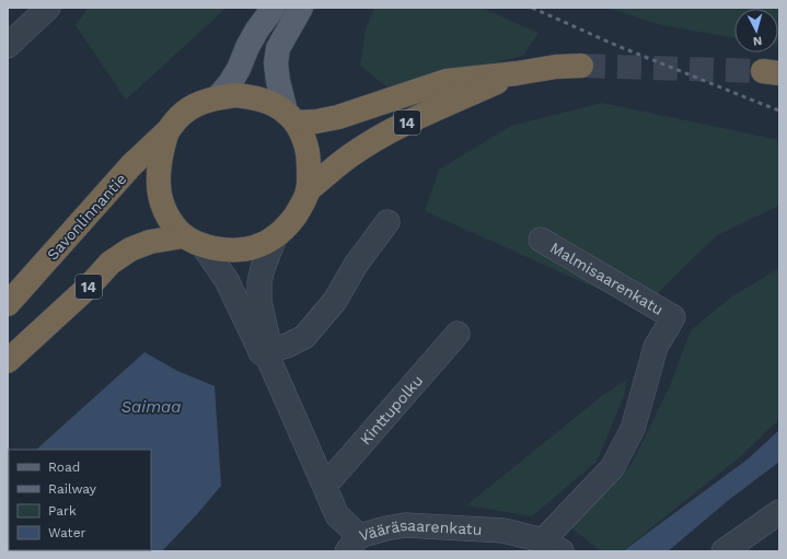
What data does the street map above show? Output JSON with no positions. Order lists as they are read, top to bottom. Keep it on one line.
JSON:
{"streets":{"highway":["14","Savonlinnantie"],"street":["Malmisaarenkatu","Kinttupolku","Vääräsaarenkatu"]},"crossings":[["14","Savonlinnantie"],["14","Vääräsaarenkatu"],["Savonlinnantie","Vääräsaarenkatu"],["Malmisaarenkatu","Vääräsaarenkatu"],["Kinttupolku","Vääräsaarenkatu"]],"water":["Saimaa"],"legend":["Road","Railway","Park","Water"],"north":"bottom"}
